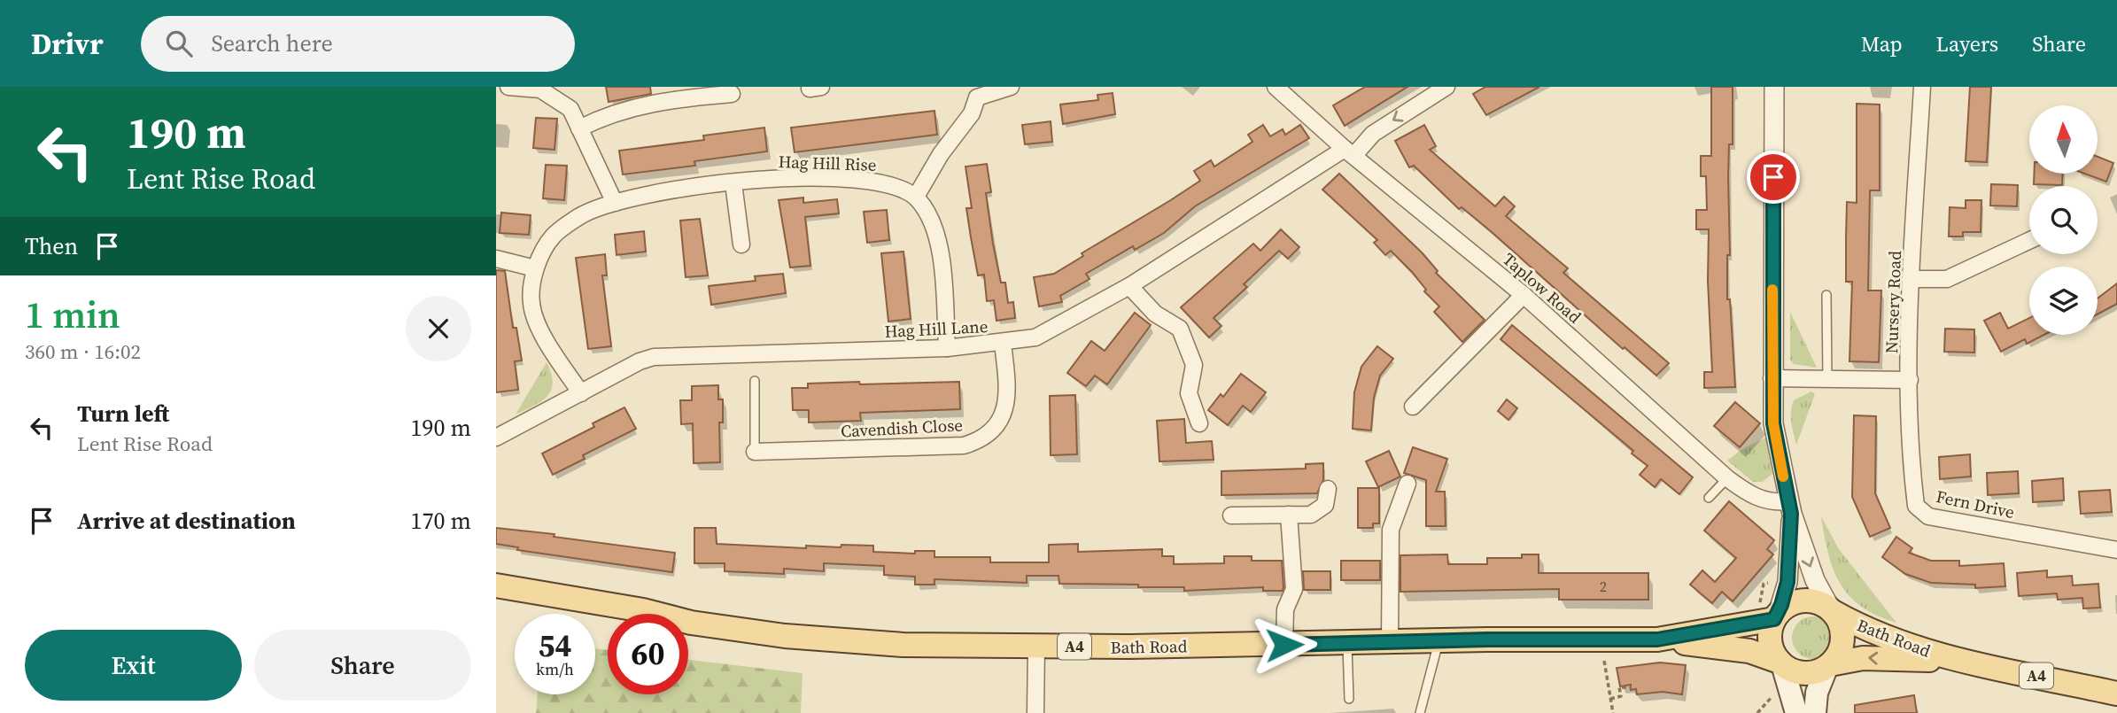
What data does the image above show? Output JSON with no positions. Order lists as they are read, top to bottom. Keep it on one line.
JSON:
{"streets":{"main road":["Bath Road","A4"],"street":["Hag Hill Rise","Taplow Road","Nursery Road","Hag Hill Lane","Cavendish Close","Fern Drive"]},"crossings":[["Hag Hill Rise","Hag Hill Lane"],["Taplow Road","Hag Hill Lane"],["Nursery Road","Fern Drive"],["Hag Hill Lane","Cavendish Close"]],"house_numbers":["2"],"north":"top","page":{"header":"Drivr","search":"Search here","nav":["Map","Layers","Share"],"turn":["190 m","Lent Rise Road"],"then":"Then","heading":["1 min","360 m · 16:02"],"list":[{"name":"Turn left","note":"Lent Rise Road","value":"190 m"},{"name":"Arrive at destination","value":"170 m"}],"speed":"54 km/h","limit":"60","buttons":["Exit","Share"]}}
